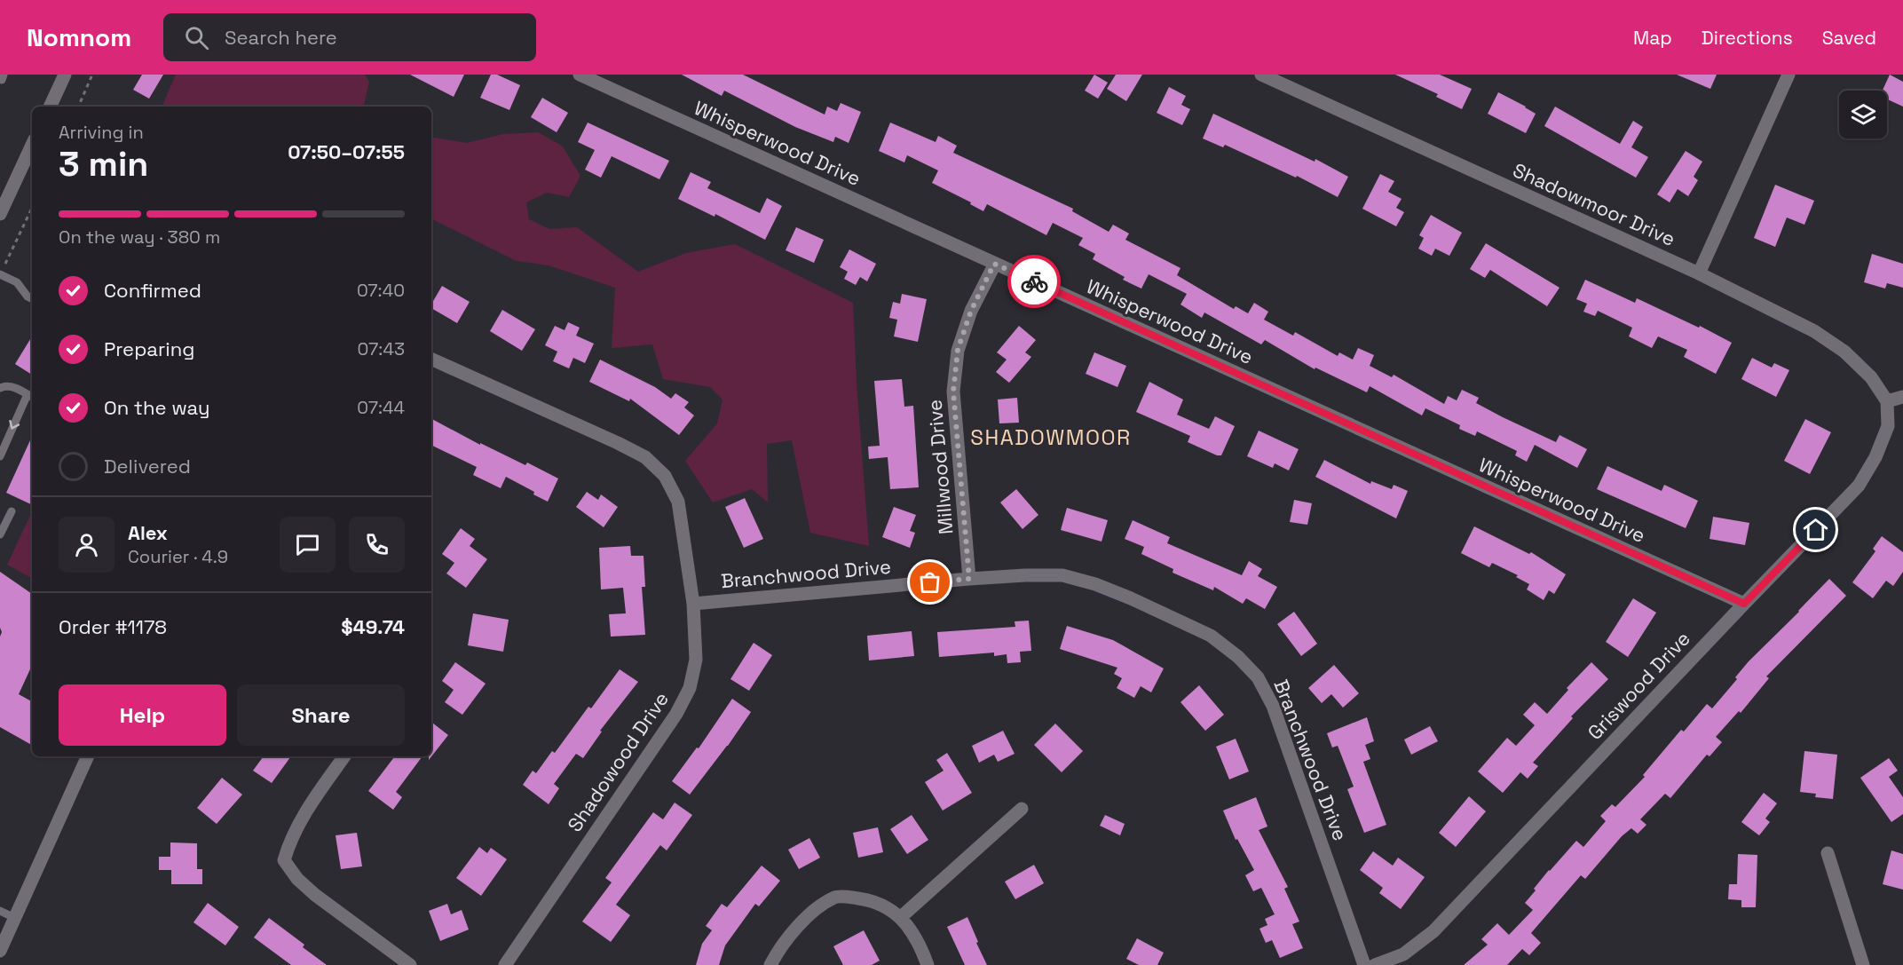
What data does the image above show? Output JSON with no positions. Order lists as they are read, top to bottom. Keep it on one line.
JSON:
{"streets":{"street":["Whisperwood Drive","Shadowmoor Drive","Millwood Drive","Branchwood Drive","Griswood Drive","Shadowood Drive"]},"crossings":[["Whisperwood Drive","Millwood Drive"],["Whisperwood Drive","Griswood Drive"],["Shadowmoor Drive","Griswood Drive"],["Millwood Drive","Branchwood Drive"],["Branchwood Drive","Shadowood Drive"]],"districts":["SHADOWMOOR"],"page":{"header":"Nomnom","search":"Search here","nav":["Map","Directions","Saved"],"heading":["3 min","Arriving in","07:50–07:55"],"panel":["Alex","Courier · 4.9","Order #1178","$49.74"],"bar":"On the way · 380 m","list":[["Confirmed","07:40"],["Preparing","07:43"],["On the way","07:44"],"Delivered"],"buttons":["Help","Share"]}}
